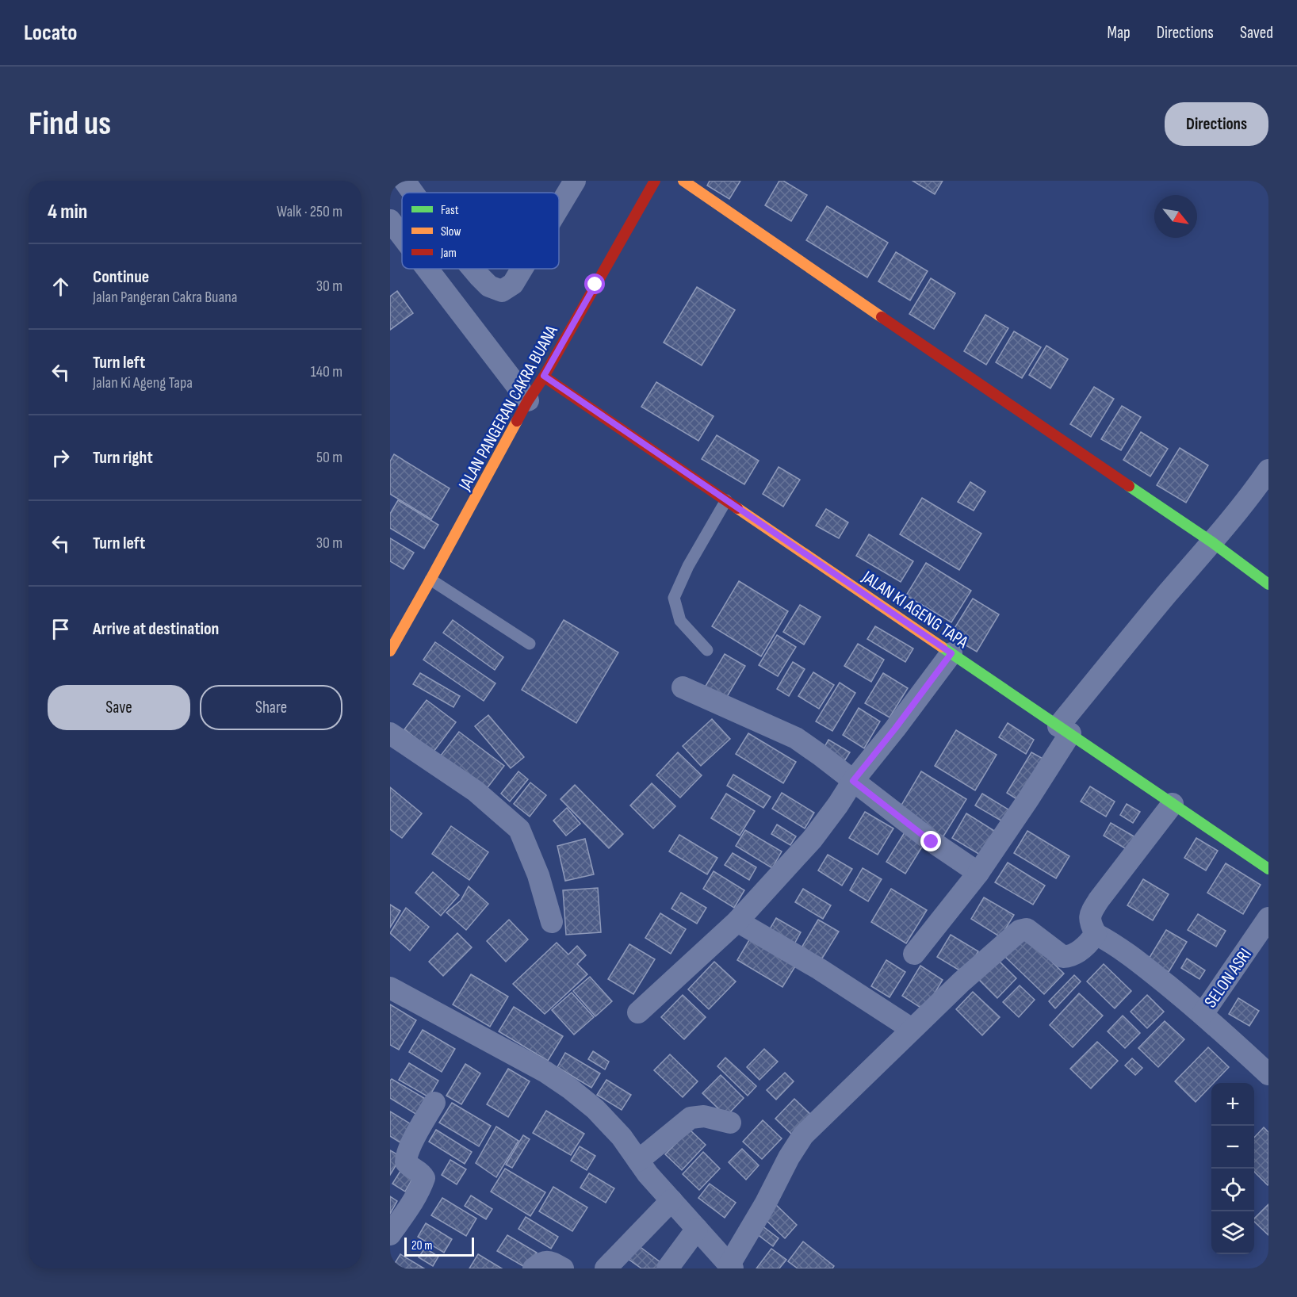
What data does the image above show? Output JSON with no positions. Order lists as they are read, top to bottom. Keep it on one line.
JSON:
{"streets":{"street":["JALAN PANGERAN CAKRA BUANA","JALAN KI AGENG TAPA","SELON ASRI"]},"crossings":[["JALAN PANGERAN CAKRA BUANA","JALAN KI AGENG TAPA"]],"legend":["Fast","Slow","Jam"],"scale_bar":"20 m","north":"bottom right","page":{"header":"Locato","nav":["Map","Directions","Saved"],"buttons":["Directions",["Save","Share"]],"title":"Find us","heading":["4 min","Walk · 250 m"],"list":[["Continue","Jalan Pangeran Cakra Buana","30 m"],["Turn left","Jalan Ki Ageng Tapa","140 m"],["Turn right","50 m"],["Turn left","30 m"],"Arrive at destination"],"map_buttons":["+","−"],"scale":"20 m"}}
